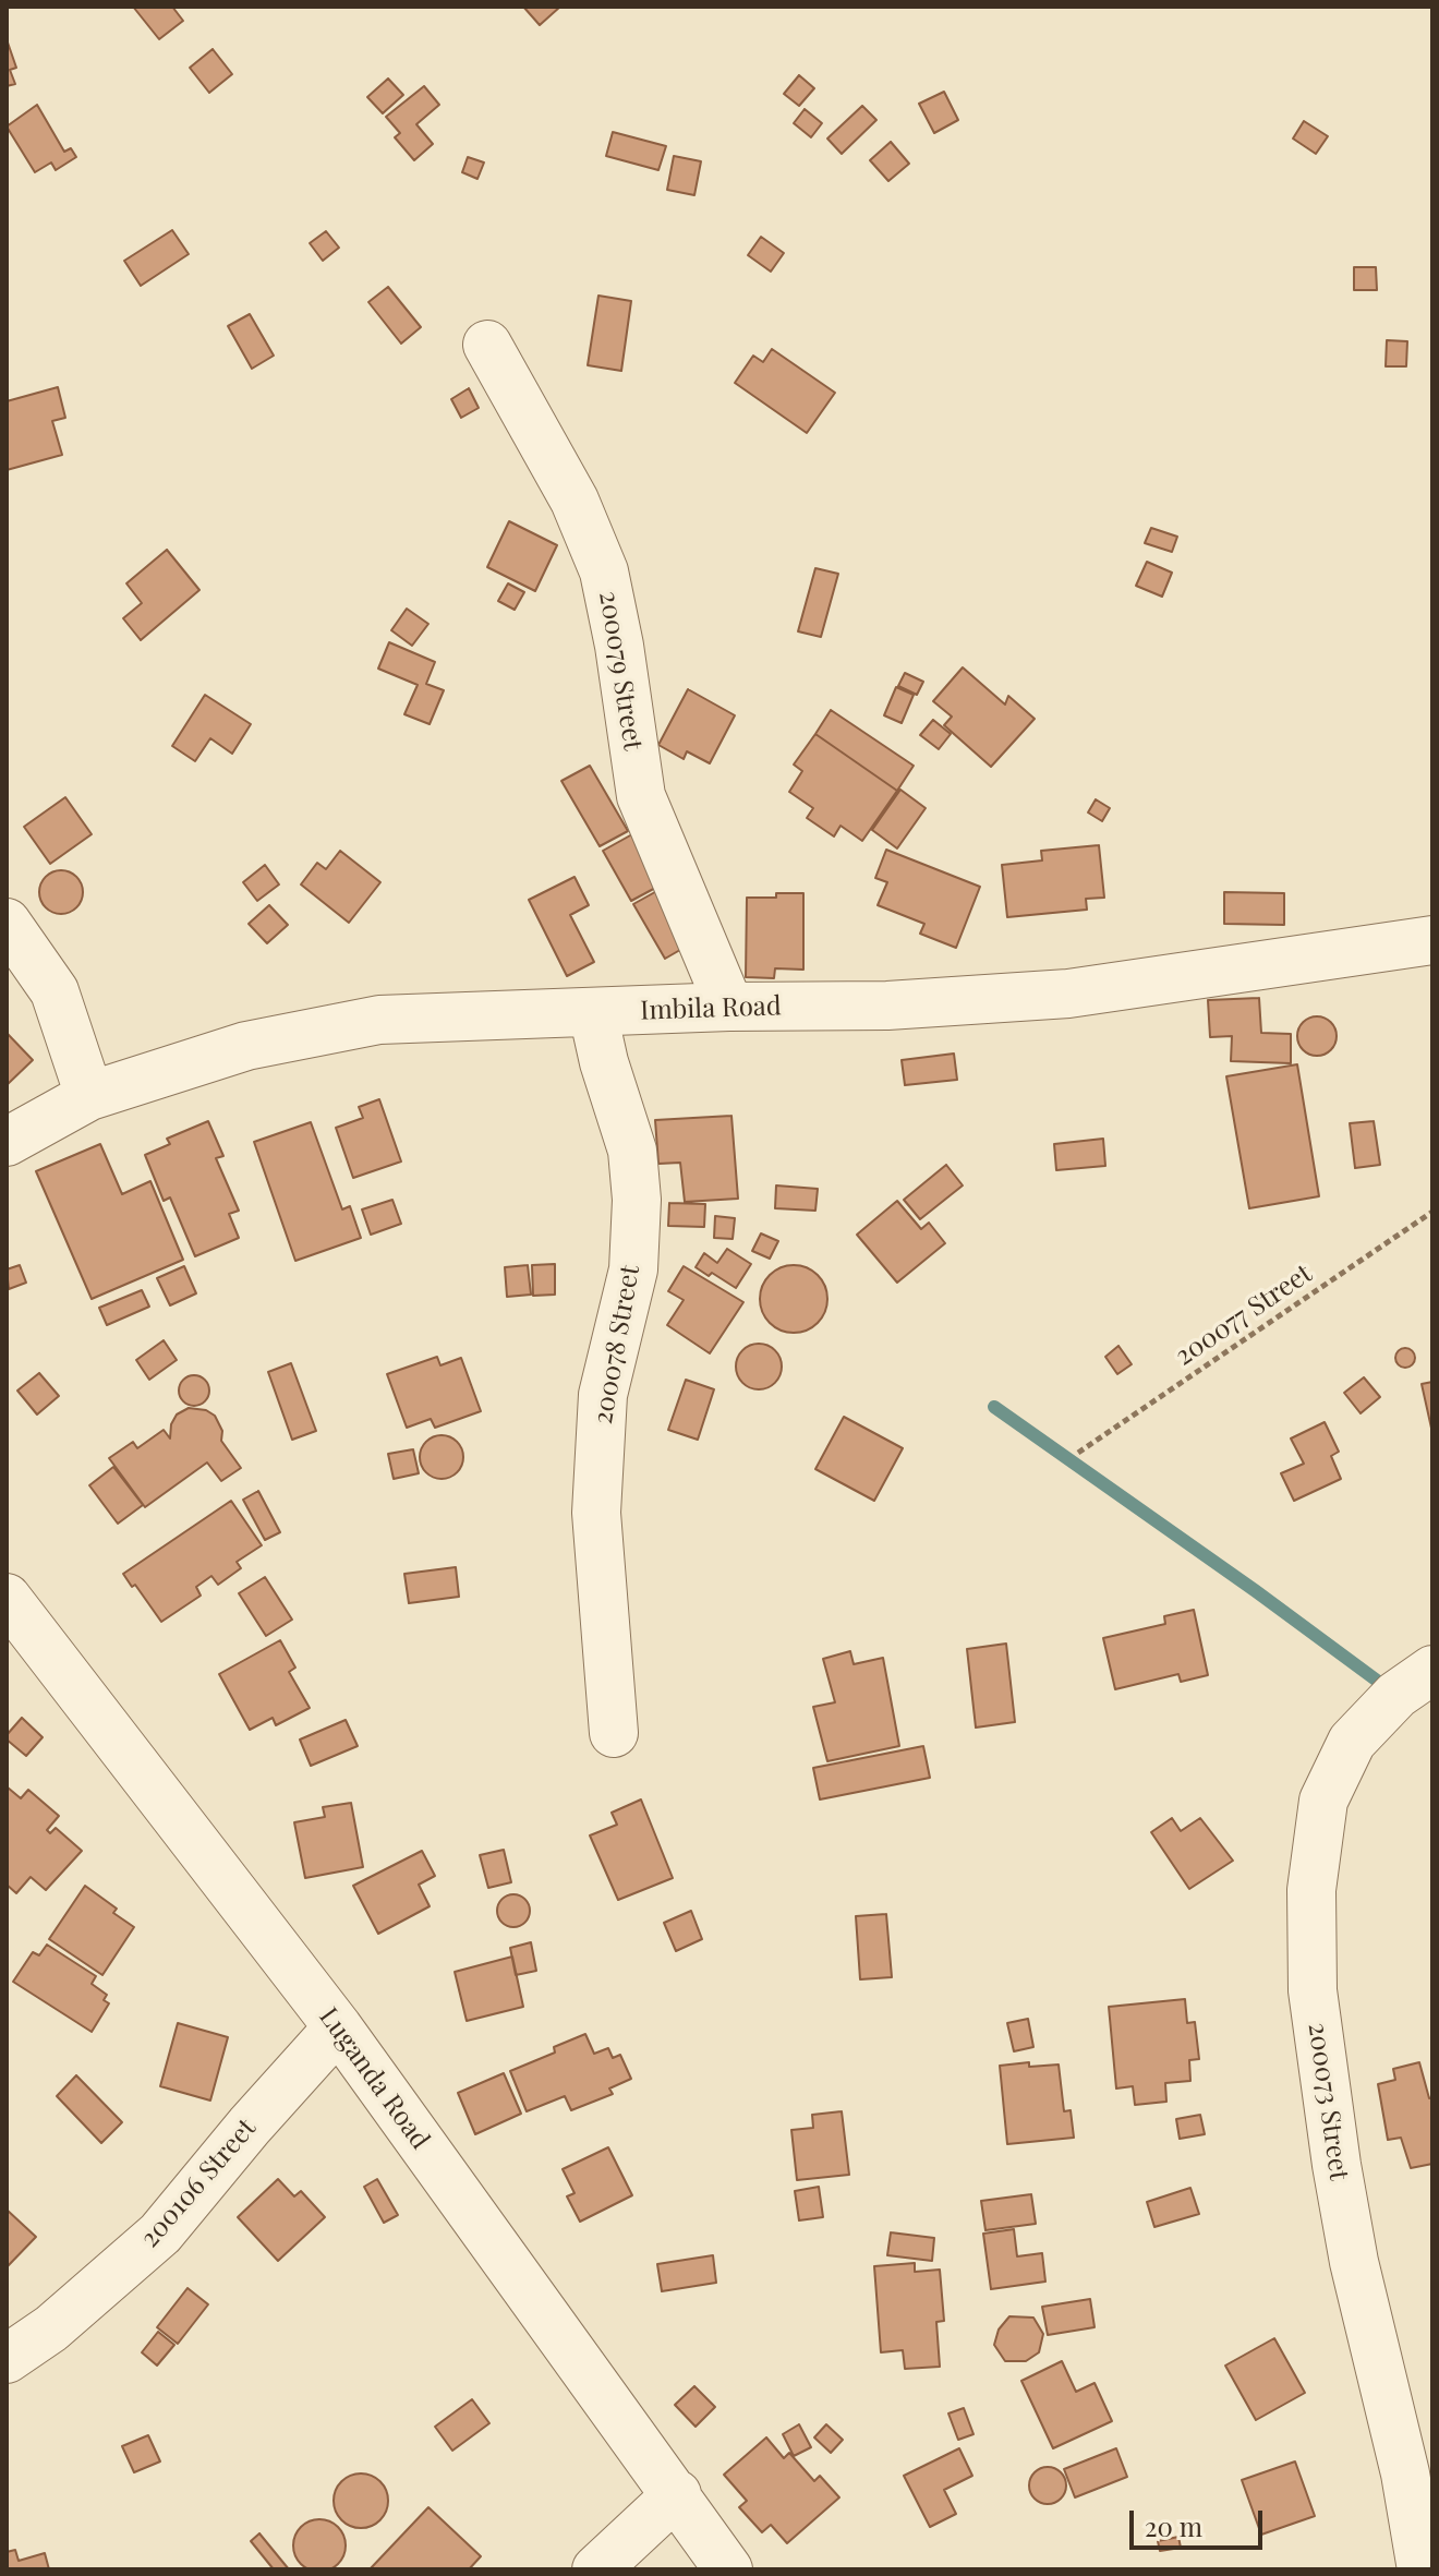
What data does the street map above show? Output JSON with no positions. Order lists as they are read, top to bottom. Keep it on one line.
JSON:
{"streets":{"street":["200079 Street","Imbila Road","200078 Street","Luganda Road","200073 Street","200106 Street"],"path":["200077 Street"]},"crossings":[["200079 Street","Imbila Road"],["Imbila Road","200078 Street"],["Luganda Road","200106 Street"]],"scale_bar":"20 m"}
